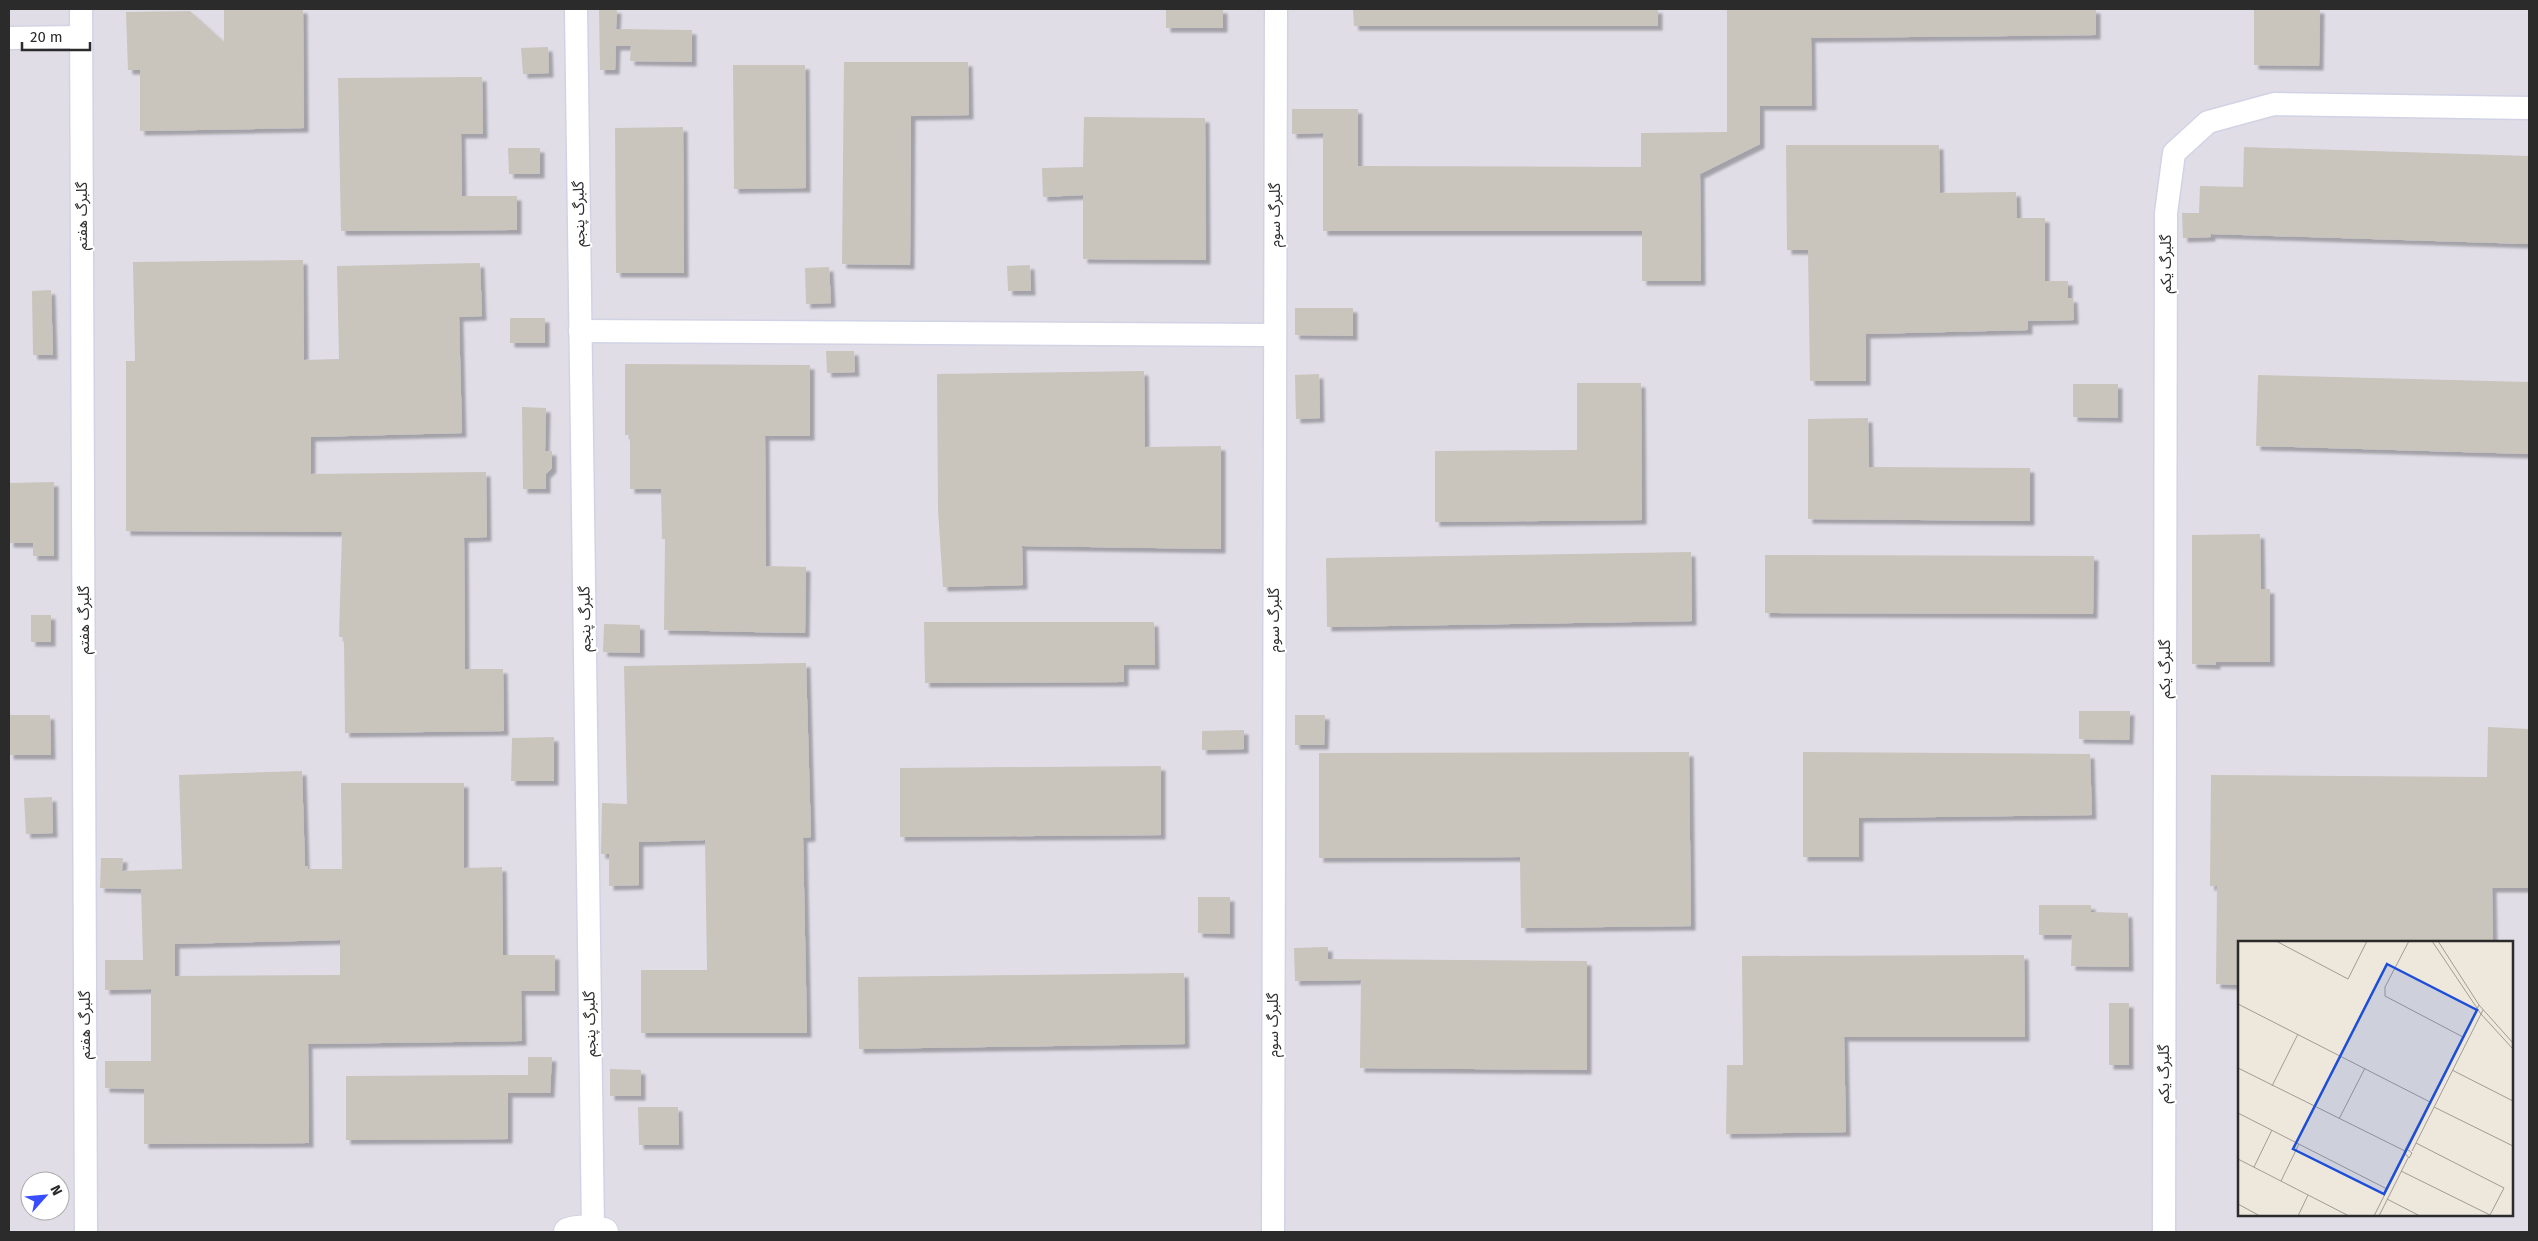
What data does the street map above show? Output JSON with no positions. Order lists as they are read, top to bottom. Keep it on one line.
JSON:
{"streets":{"street":["گلبرگ پنجم","گلبرگ سوم","گلبرگ هفتم","گلبرگ یکم"]},"scale_bar":"20 m","north":"top right"}
